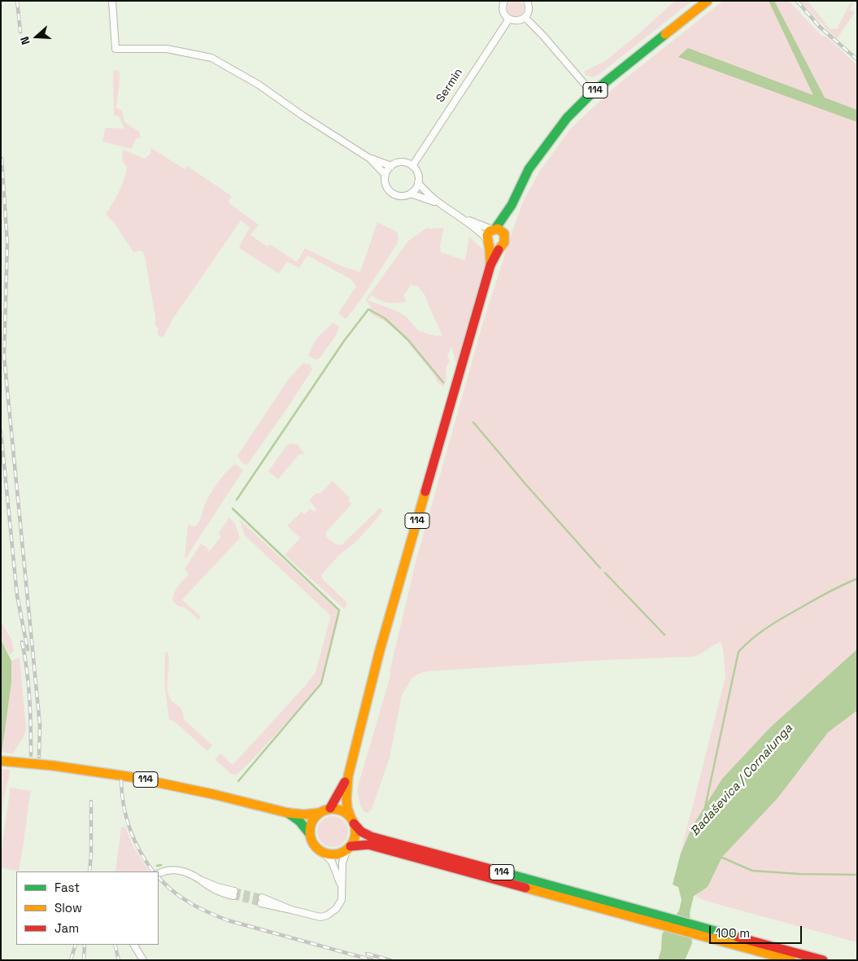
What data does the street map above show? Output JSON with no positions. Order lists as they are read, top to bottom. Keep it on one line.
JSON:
{"streets":{"main road":["114"],"street":["Sermin"]},"water":["Badaševica / Cornalunga"],"legend":["Fast","Slow","Jam"],"scale_bar":"100 m","north":"left"}
